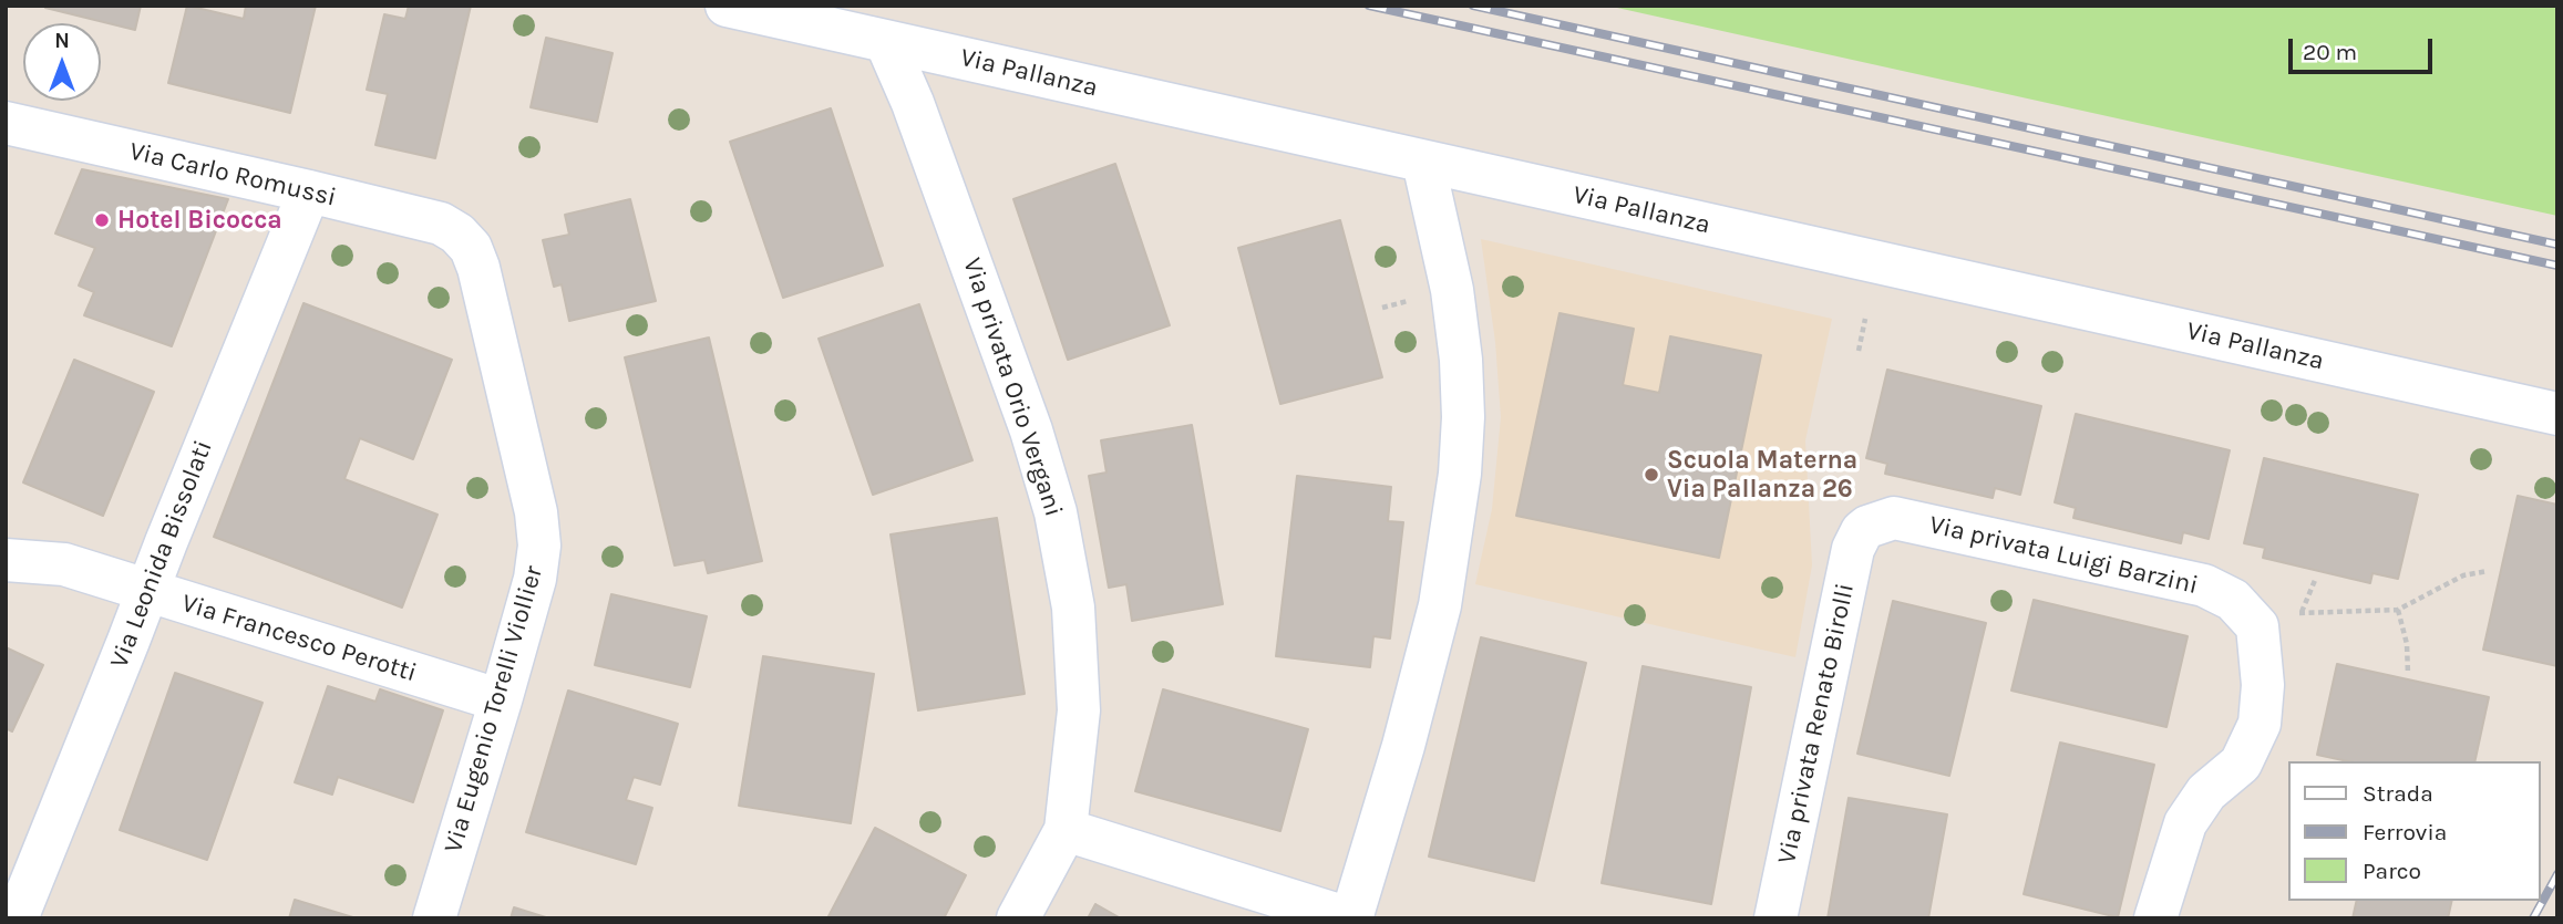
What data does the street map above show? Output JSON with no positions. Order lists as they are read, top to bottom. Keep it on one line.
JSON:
{"streets":{"street":["Via Pallanza","Via Carlo Romussi","Via privata Orio Vergani","Via Leonida Bissolati","Via privata Luigi Barzini","Via Francesco Perotti","Via Eugenio Torelli Viollier","Via privata Renato Birolli"]},"crossings":[["Via Pallanza","Via privata Orio Vergani"],["Via Carlo Romussi","Via Leonida Bissolati"],["Via Carlo Romussi","Via Eugenio Torelli Viollier"],["Via Leonida Bissolati","Via Francesco Perotti"],["Via privata Luigi Barzini","Via privata Renato Birolli"],["Via Francesco Perotti","Via Eugenio Torelli Viollier"]],"places":["Hotel Bicocca","Scuola Materna Via Pallanza 26"],"legend":["Strada","Ferrovia","Parco"],"scale_bar":"20 m","north":"top"}
